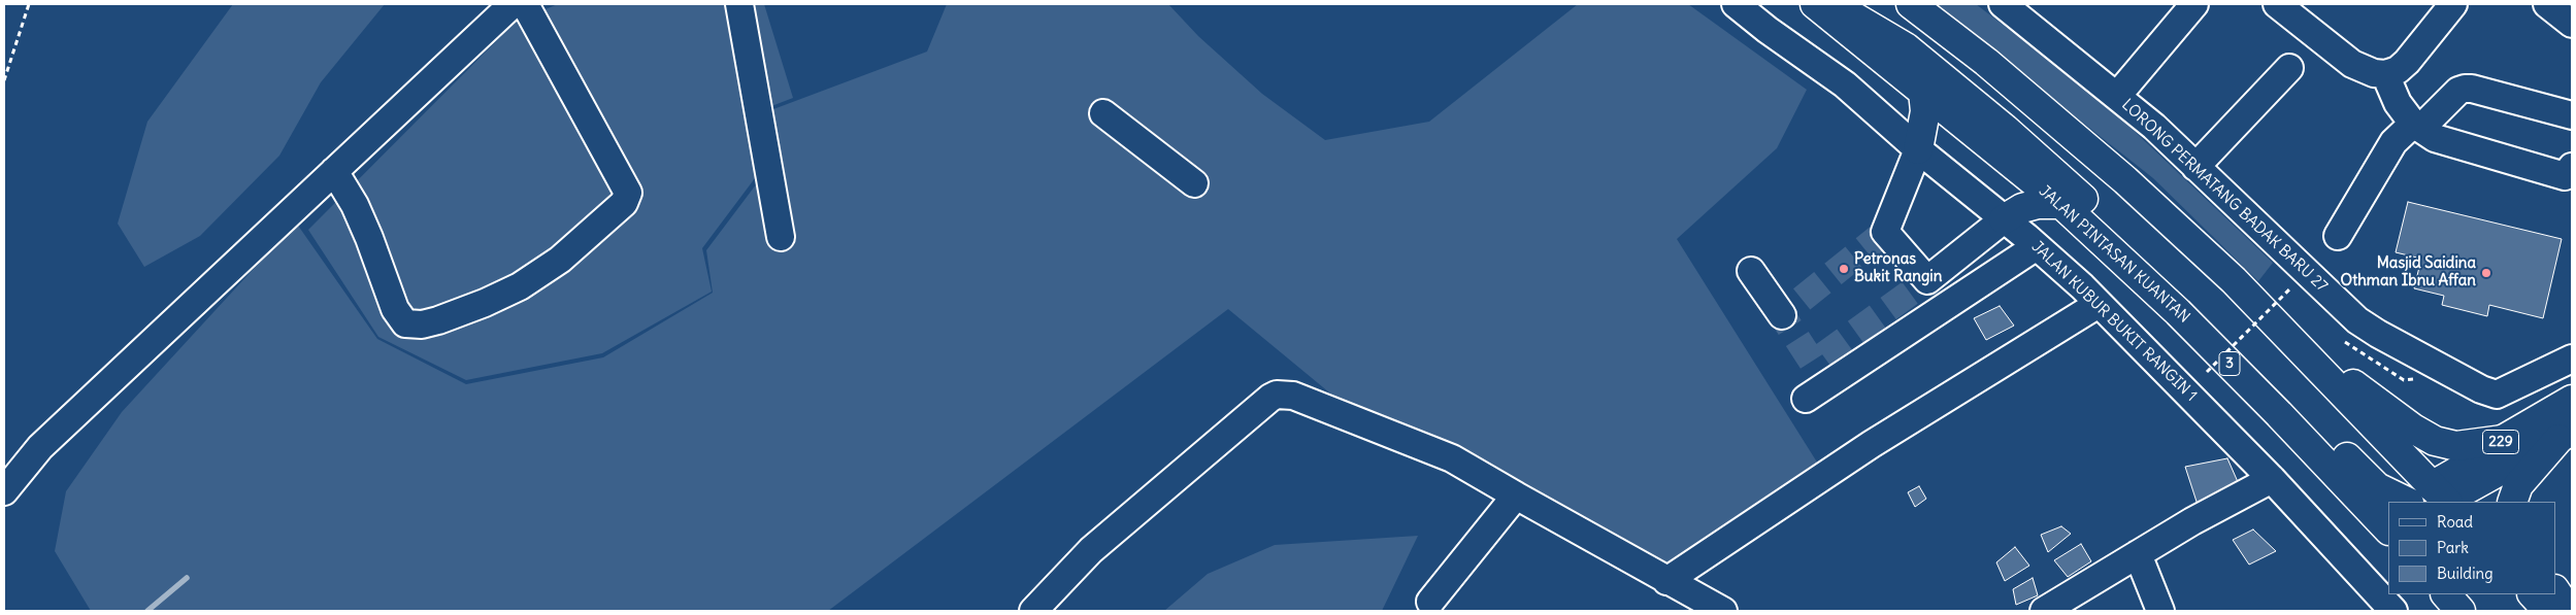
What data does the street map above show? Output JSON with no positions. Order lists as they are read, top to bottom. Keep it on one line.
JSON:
{"streets":{"main road":["JALAN PINTASAN KUANTAN","3","229"],"street":["LORONG PERMATANG BADAK BARU 27","JALAN KUBUR BUKIT RANGIN 1"]},"places":["Petronas Bukit Rangin","Masjid Saidina Othman Ibnu Affan"],"legend":["Road","Park","Building"]}
